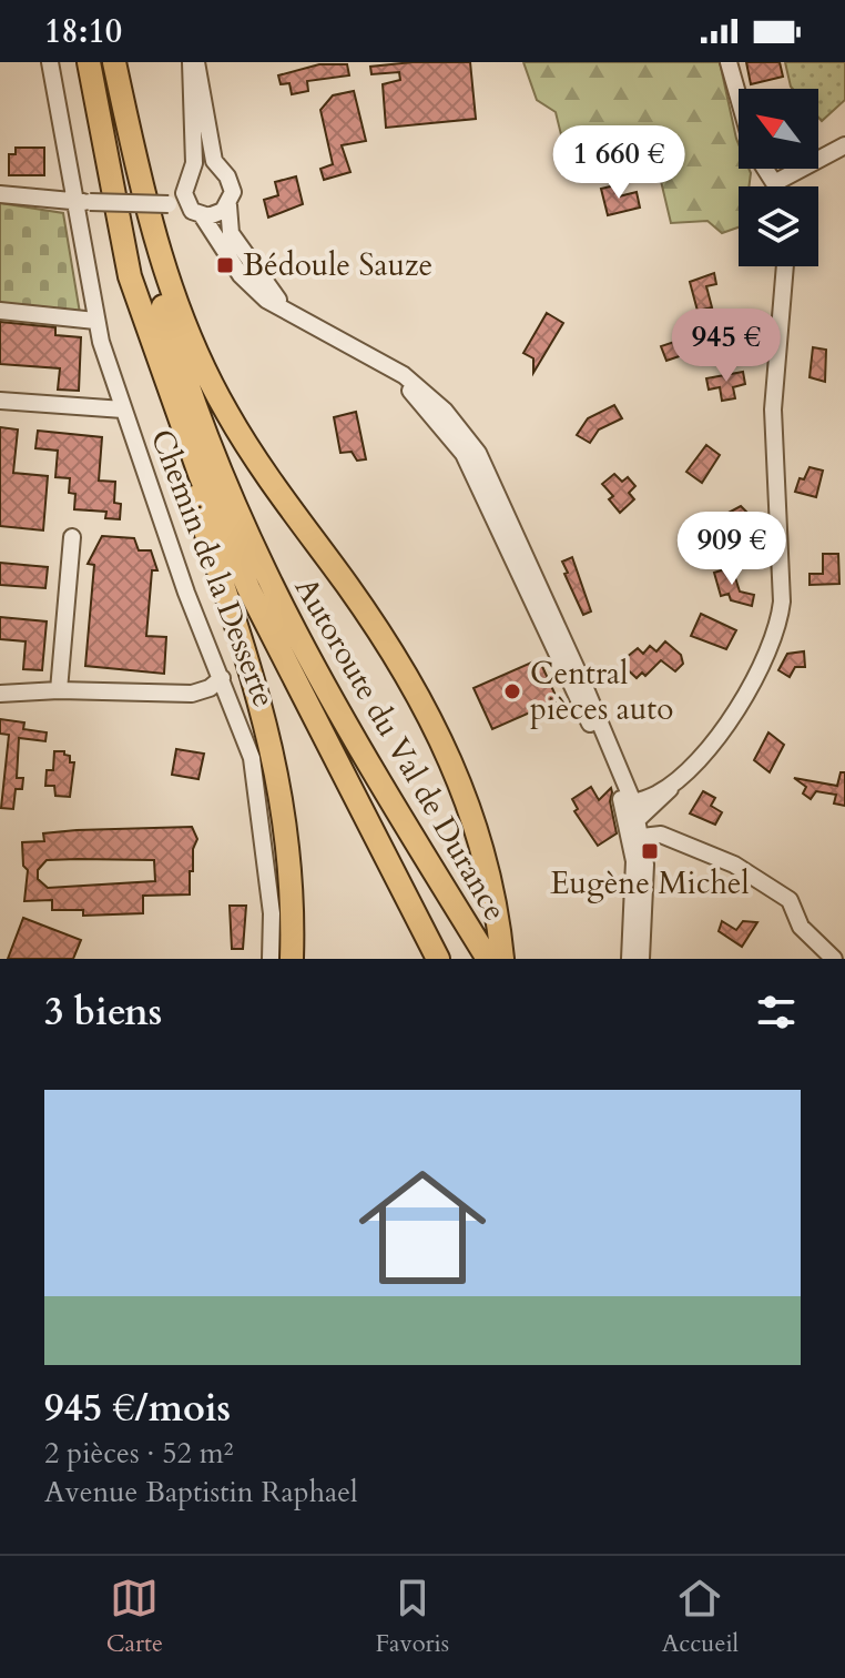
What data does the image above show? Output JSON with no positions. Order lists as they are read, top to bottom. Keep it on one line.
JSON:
{"streets":{"highway":["Autoroute du Val de Durance"],"street":["Chemin de la Desserte"]},"places":{"transit":["Bédoule Sauze","Eugène Michel"],"other":["Central pièces auto"]},"north":"top left","page":{"status":"18:10","price":["1 660 €","945 €","909 €"],"heading":"3 biens","list":[{"name":"945 €/mois","note":"2 pièces · 52 m² · Avenue Baptistin Raphael"}],"tabs":["Carte","Favoris","Accueil"]}}
